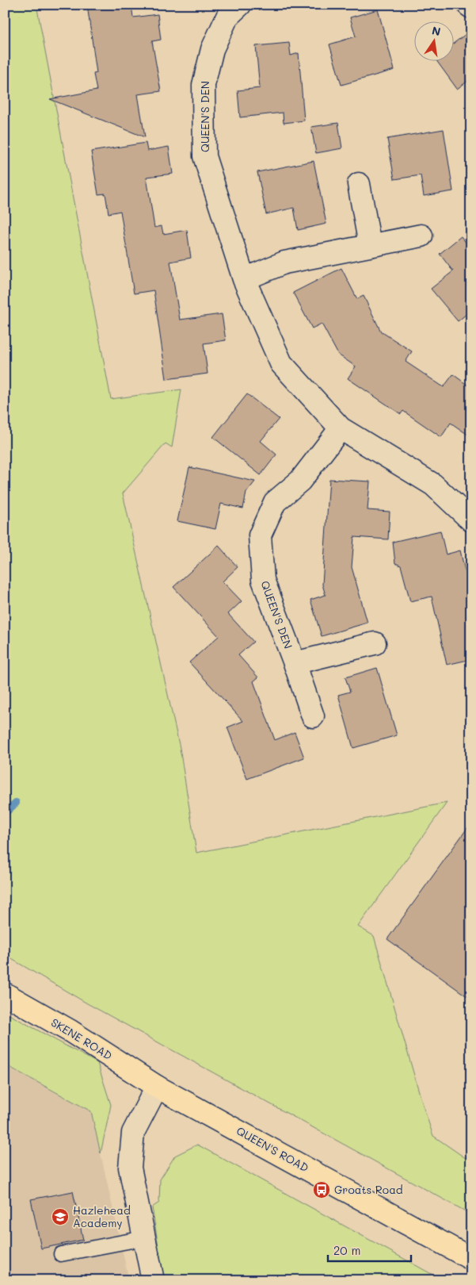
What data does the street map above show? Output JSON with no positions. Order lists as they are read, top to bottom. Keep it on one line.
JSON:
{"streets":{"main road":["SKENE ROAD","QUEEN'S ROAD"],"street":["QUEEN'S DEN"]},"crossings":[["SKENE ROAD","QUEEN'S ROAD"]],"places":{"bus stop":["Groats Road"],"school or university":["Hazlehead Academy"]},"scale_bar":"20 m","north":"top"}
